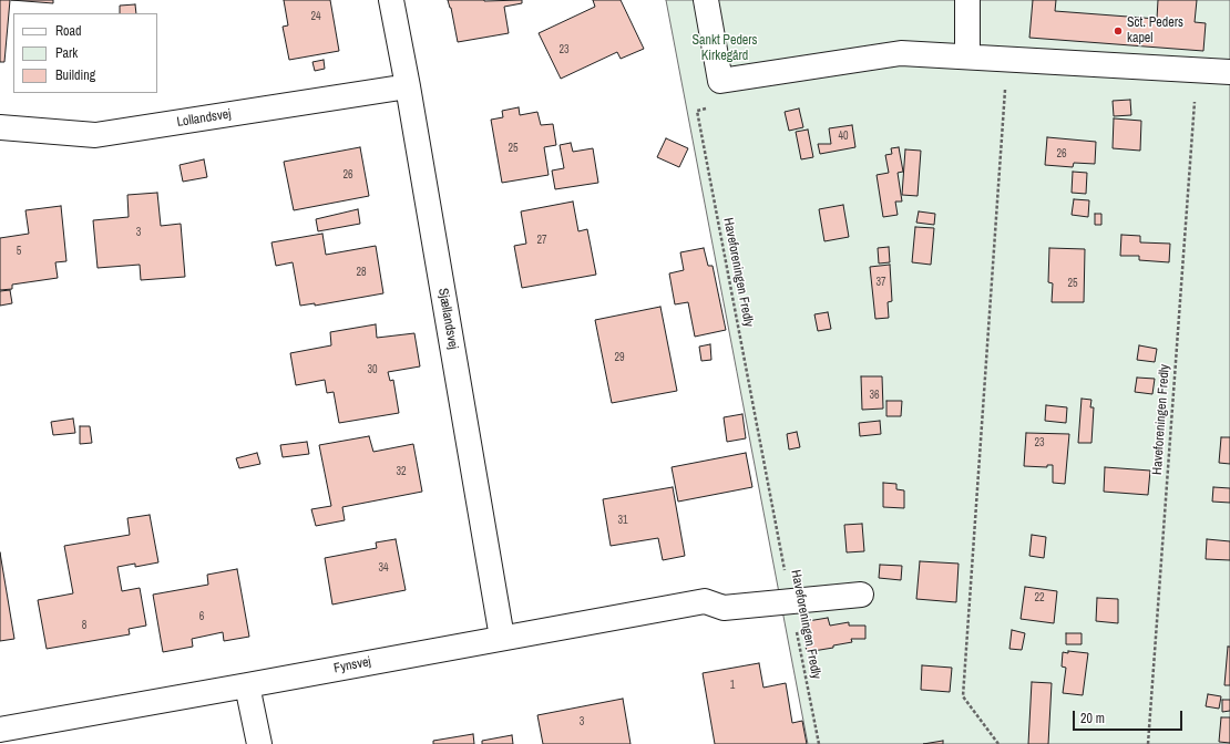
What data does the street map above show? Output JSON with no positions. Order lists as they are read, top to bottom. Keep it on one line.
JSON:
{"streets":{"street":["Lollandsvej","Sjællandsvej","Fynsvej"],"path":["Haveforeningen Fredly"]},"crossings":[["Lollandsvej","Sjællandsvej"],["Haveforeningen Fredly","Fynsvej"],["Sjællandsvej","Fynsvej"]],"parks":["Sankt Peders Kirkegård"],"places":["Sct. Peders kapel"],"house_numbers":["24","23","40","25","26","26","3","27","5","28","37","25","29","30","36","23","32","31","34","22","6","8","1","3"],"legend":["Road","Park","Building"],"scale_bar":"20 m"}
